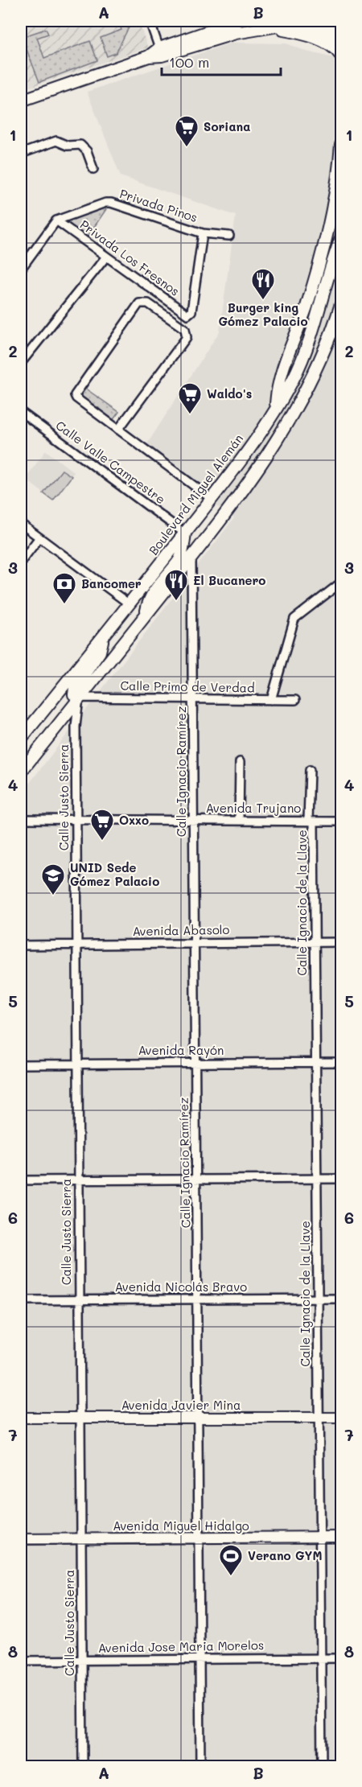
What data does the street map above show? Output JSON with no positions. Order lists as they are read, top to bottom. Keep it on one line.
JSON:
{"streets":{"highway":["Boulevard Miguel Alemán"],"main road":["Avenida Javier Mina","Avenida Miguel Hidalgo"],"street":["Privada Pinos","Privada Los Fresnos","Calle Valle Campestre","Calle Primo de Verdad","Calle Ignacio Ramírez","Calle Justo Sierra","Avenida Trujano","Calle Ignacio de la Llave","Avenida Abasolo","Avenida Rayón","Avenida Nicolás Bravo","Avenida Jose Maria Morelos"]},"crossings":[["Privada Pinos","Privada Los Fresnos"],["Calle Valle Campestre","Boulevard Miguel Alemán"],["Calle Primo de Verdad","Calle Ignacio Ramírez"],["Calle Primo de Verdad","Calle Justo Sierra"],["Calle Ignacio Ramírez","Avenida Trujano"],["Calle Ignacio Ramírez","Avenida Abasolo"],["Calle Ignacio Ramírez","Avenida Rayón"],["Calle Ignacio Ramírez","Avenida Nicolás Bravo"],["Calle Ignacio Ramírez","Avenida Javier Mina"],["Calle Ignacio Ramírez","Avenida Miguel Hidalgo"],["Calle Ignacio Ramírez","Avenida Jose Maria Morelos"],["Calle Justo Sierra","Avenida Trujano"],["Calle Justo Sierra","Avenida Abasolo"],["Calle Justo Sierra","Avenida Rayón"],["Calle Justo Sierra","Avenida Nicolás Bravo"],["Calle Justo Sierra","Avenida Javier Mina"],["Calle Justo Sierra","Avenida Miguel Hidalgo"],["Calle Justo Sierra","Avenida Jose Maria Morelos"],["Avenida Trujano","Calle Ignacio de la Llave"],["Calle Ignacio de la Llave","Avenida Abasolo"],["Calle Ignacio de la Llave","Avenida Rayón"],["Calle Ignacio de la Llave","Avenida Nicolás Bravo"],["Calle Ignacio de la Llave","Avenida Javier Mina"],["Calle Ignacio de la Llave","Avenida Miguel Hidalgo"],["Calle Ignacio de la Llave","Avenida Jose Maria Morelos"]],"places":{"supermarket":["Soriana","Waldo's","Oxxo"],"restaurant":["Burger king Gómez Palacio","El Bucanero"],"bank":["Bancomer"],"school or university":["UNID Sede Gómez Palacio"],"sports":["Verano GYM"]},"scale_bar":"100 m","grid":{"columns":["A","B"],"rows":["1","2","3","4","5","6","7","8"]}}
